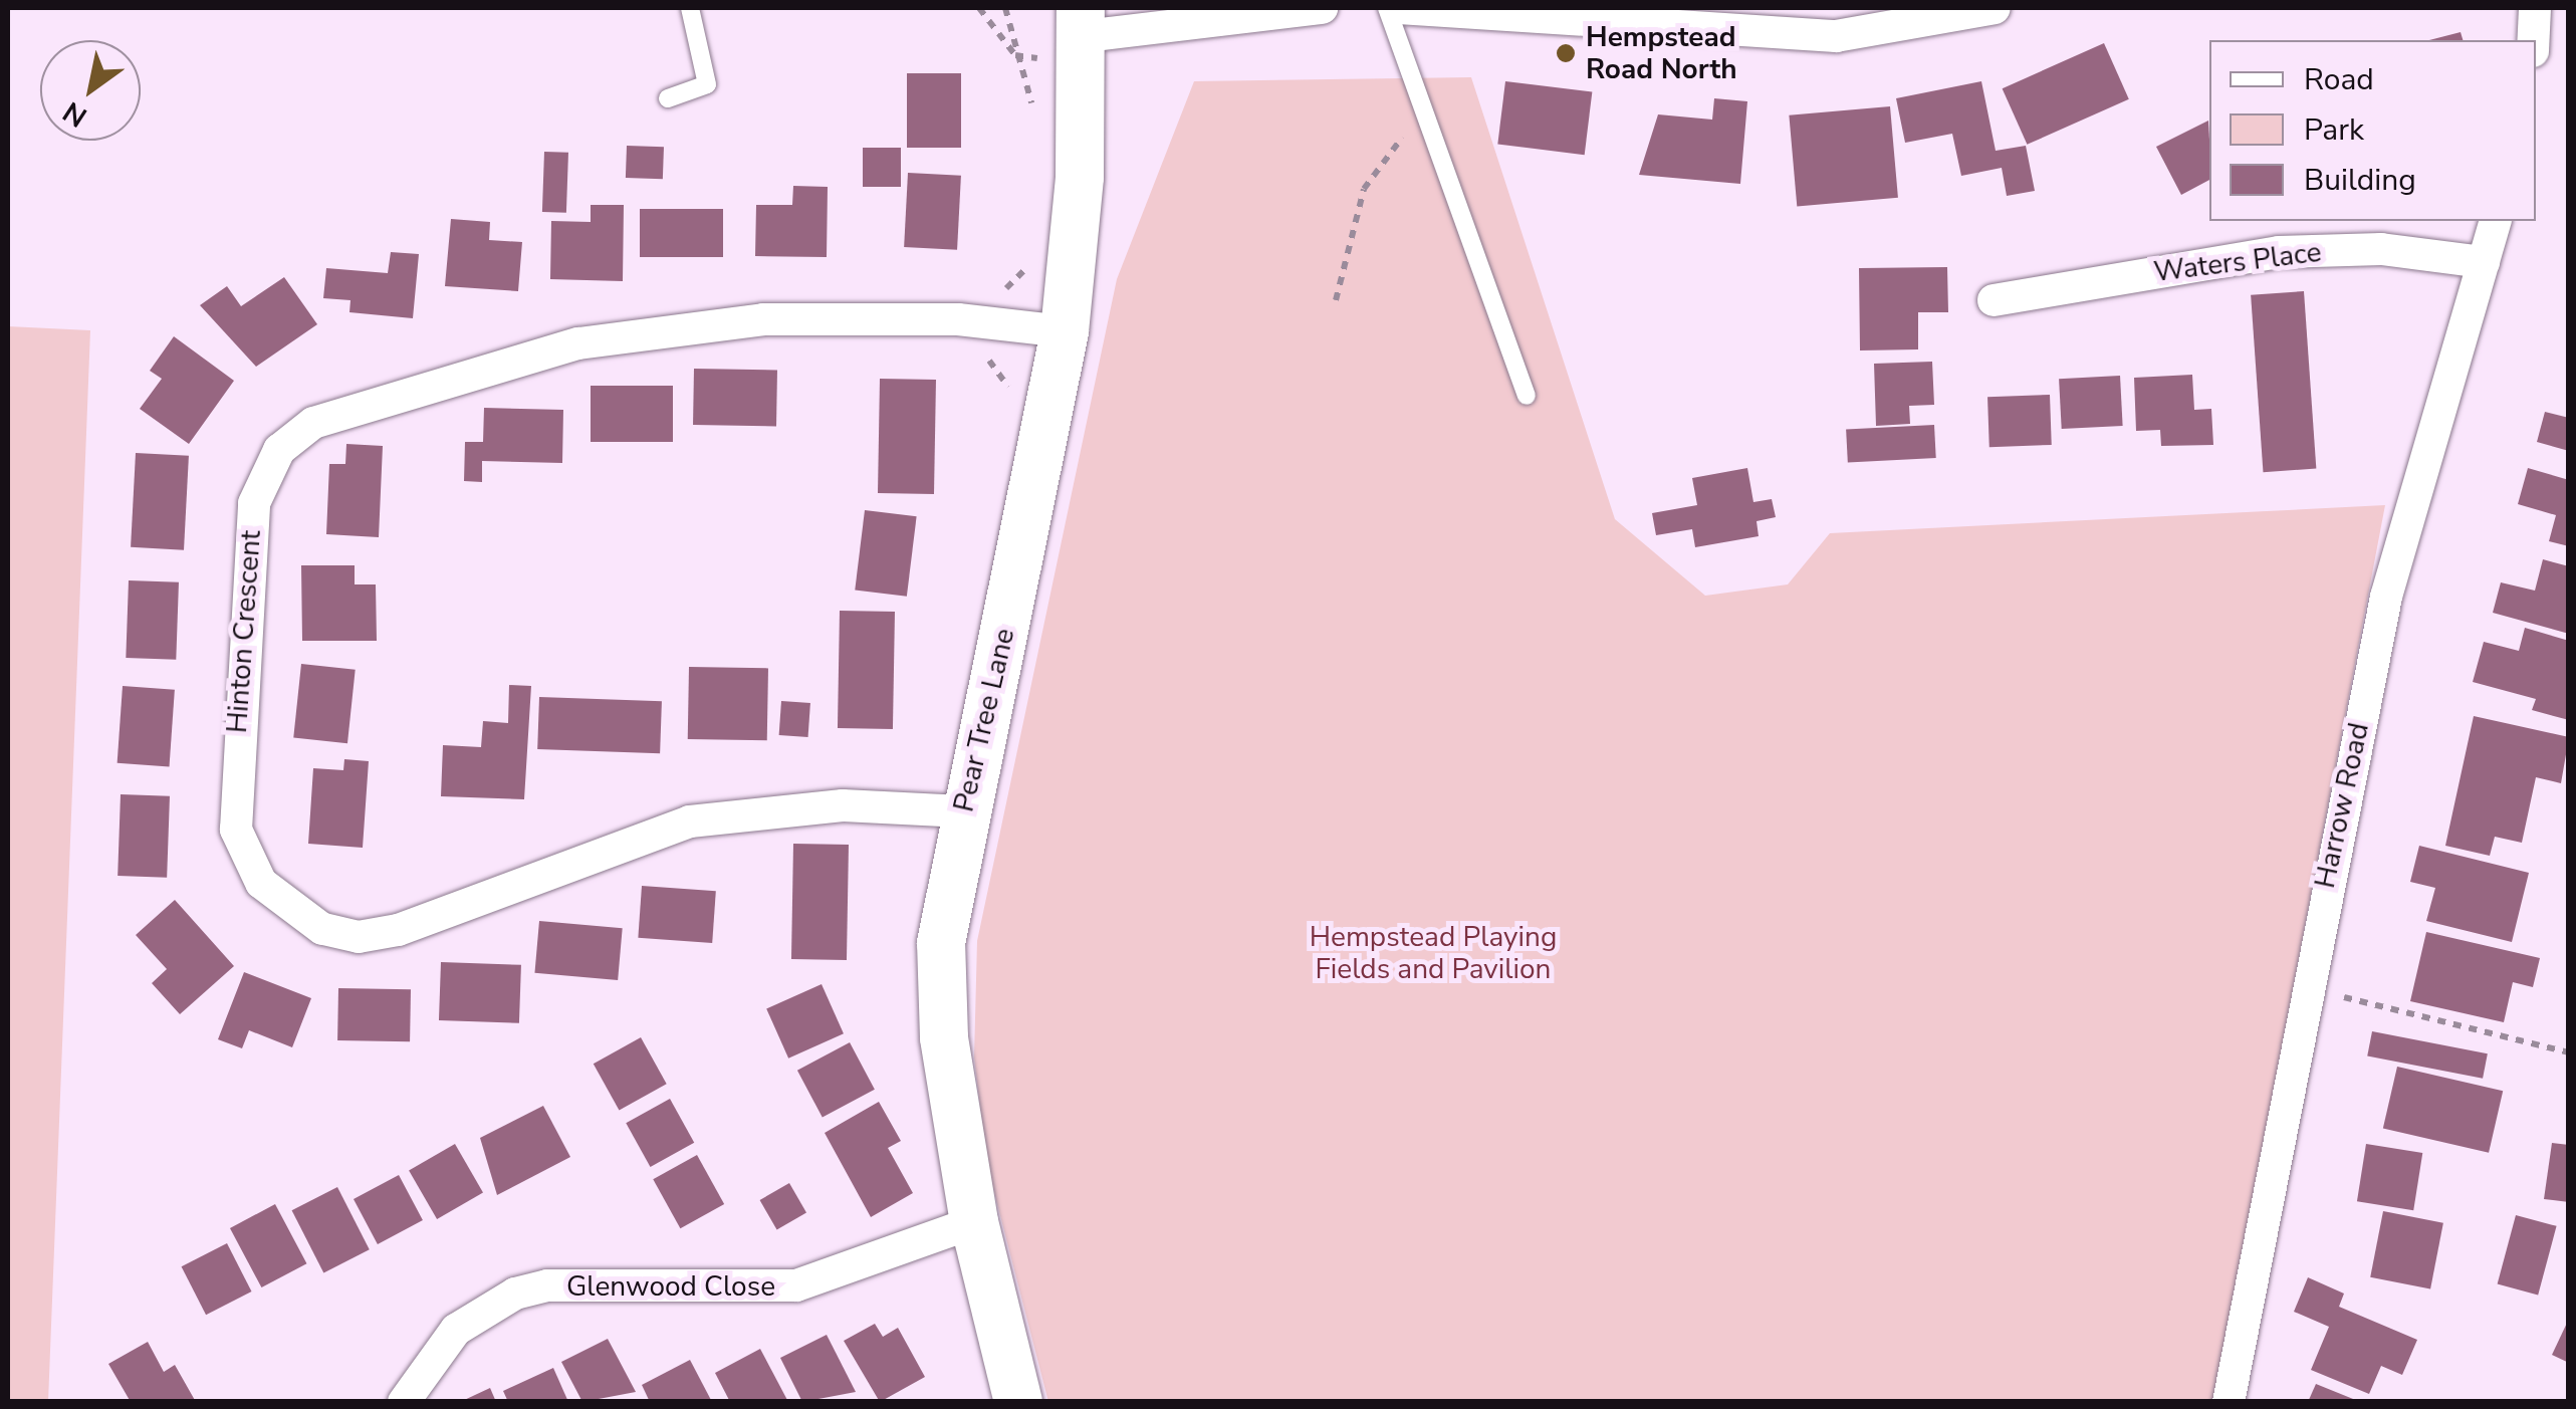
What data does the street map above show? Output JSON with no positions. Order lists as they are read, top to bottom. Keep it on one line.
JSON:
{"streets":{"street":["Waters Place","Hinton Crescent","Pear Tree Lane","Harrow Road","Glenwood Close"]},"crossings":[["Waters Place","Harrow Road"],["Hinton Crescent","Pear Tree Lane"],["Pear Tree Lane","Glenwood Close"]],"parks":["Hempstead Playing Fields and Pavilion"],"places":["Hempstead Road North"],"legend":["Road","Park","Building"],"north":"bottom left"}
